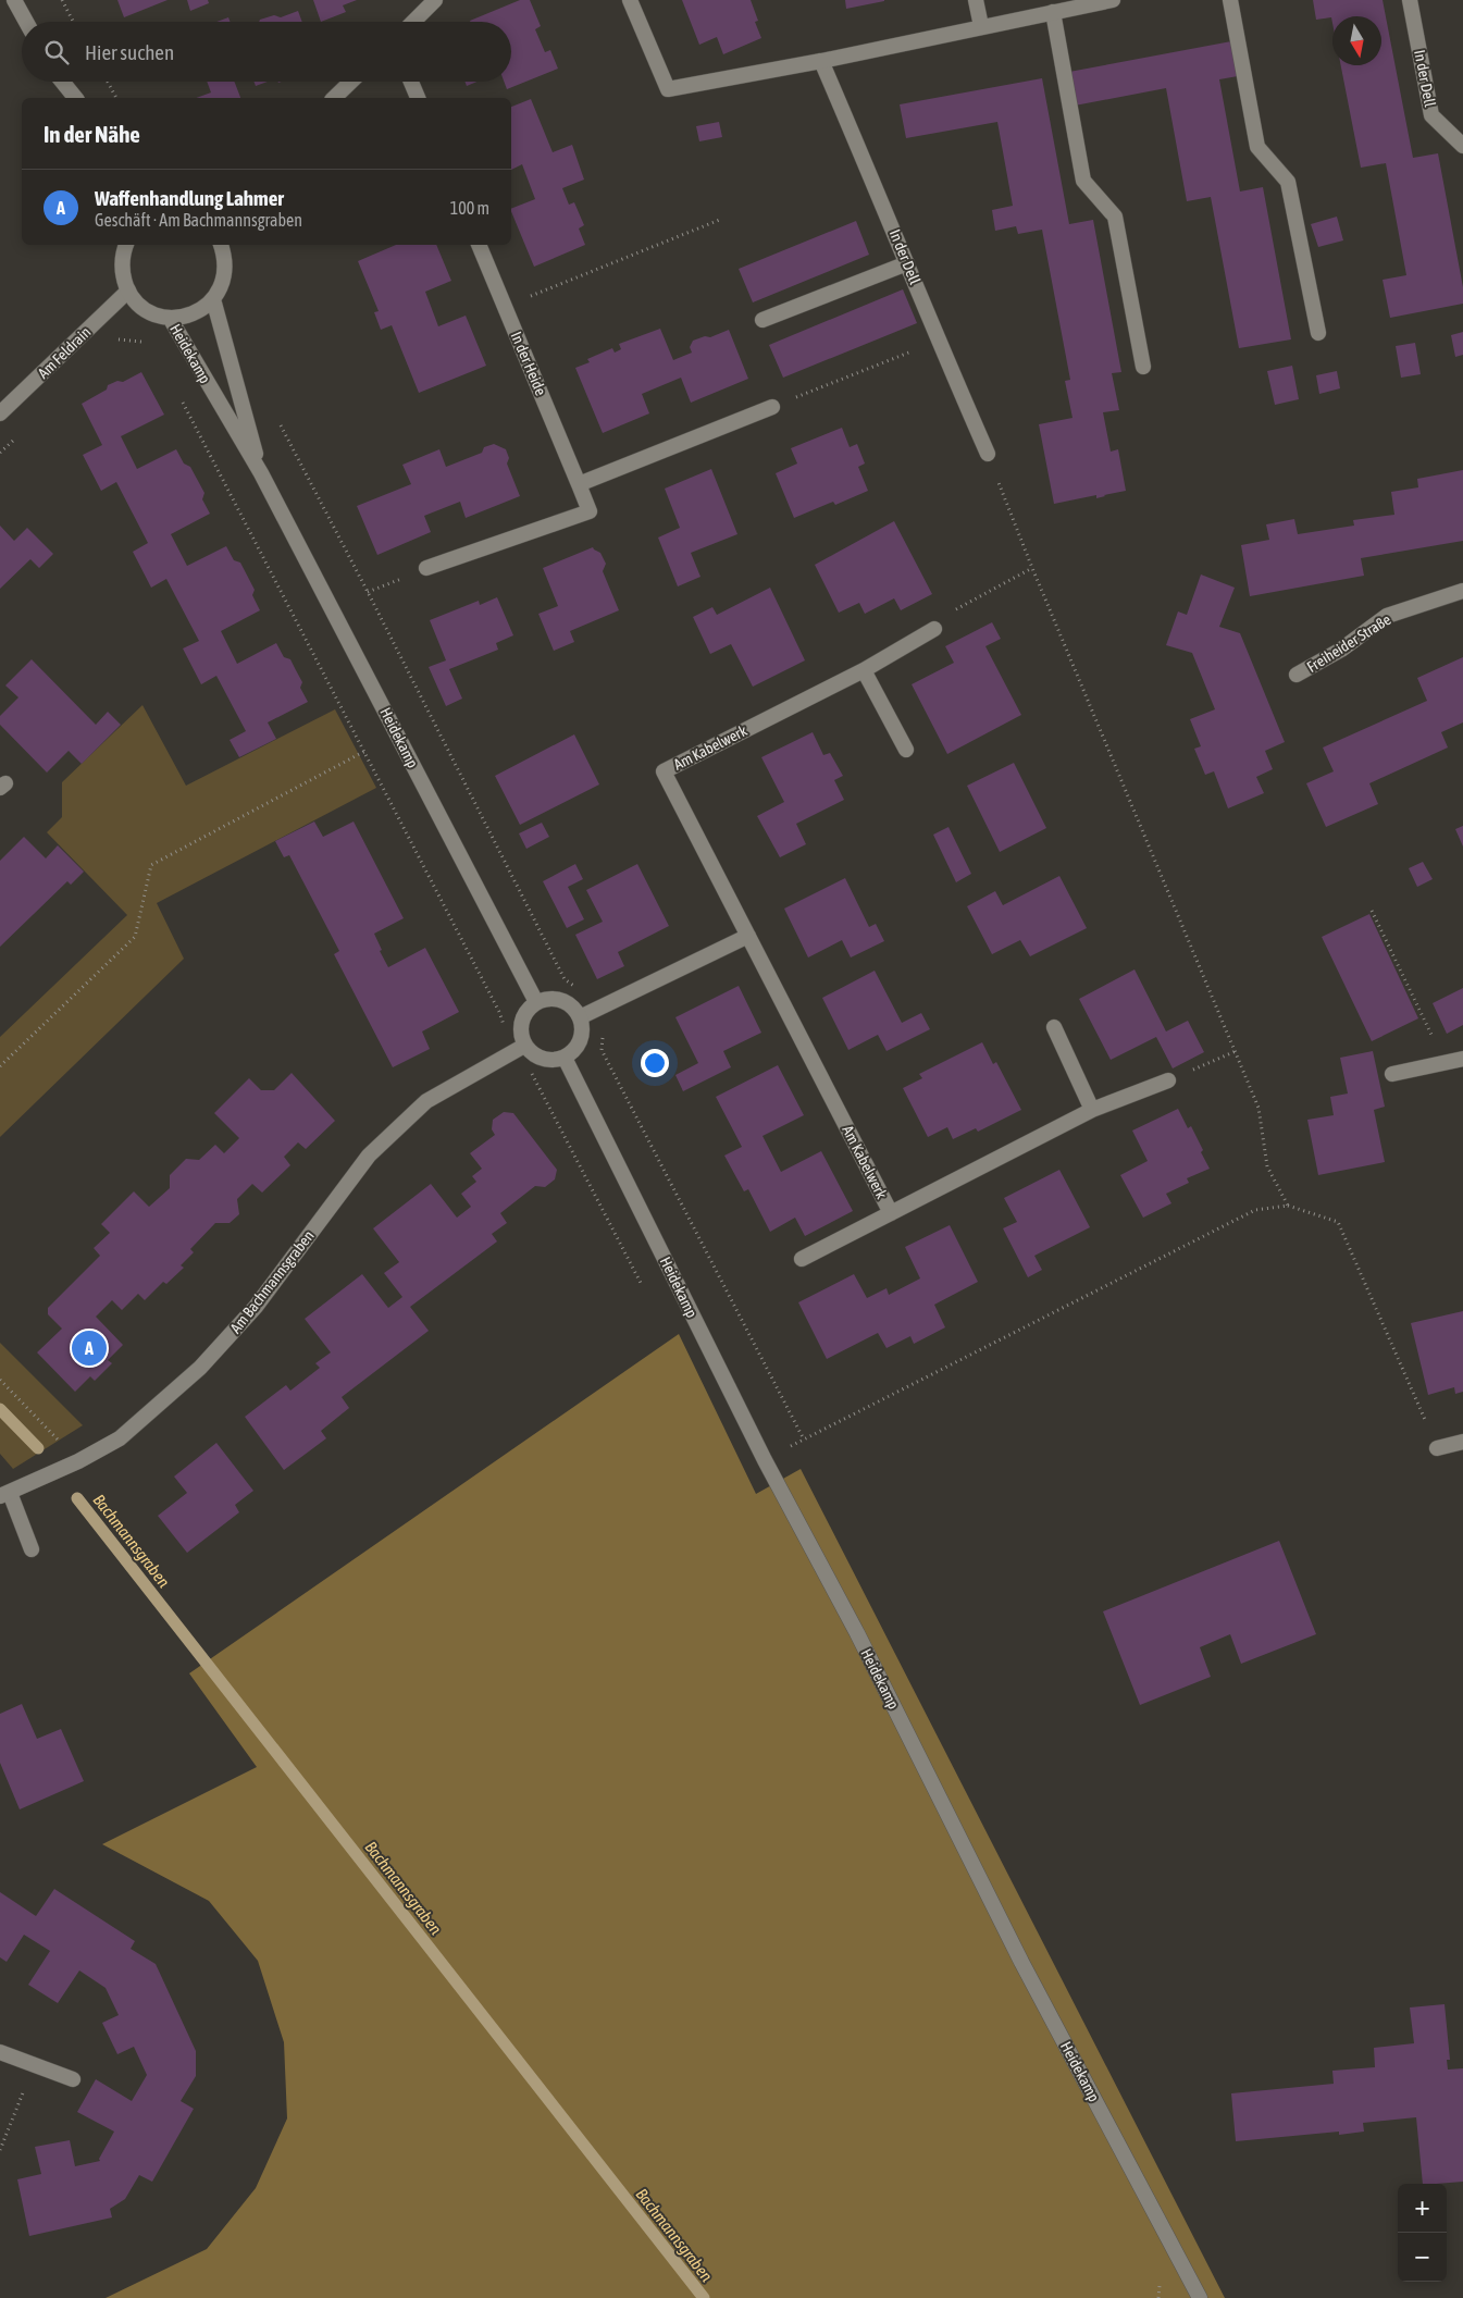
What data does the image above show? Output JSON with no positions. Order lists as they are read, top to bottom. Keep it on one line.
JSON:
{"streets":{"street":["In der Dell","Am Feldrain","Heidekamp","In der Heide","Freiheider Straße","Am Kabelwerk","Am Bachmannsgraben"]},"crossings":[["Am Feldrain","Heidekamp"],["Heidekamp","Am Bachmannsgraben"]],"water":["Bachmannsgraben"],"north":"bottom","page":{"search":"Hier suchen","heading":"In der Nähe","list":[{"mark":"A","name":"Waffenhandlung Lahmer","note":"Geschäft · Am Bachmannsgraben","value":"100 m"}],"pins":"A","map_buttons":["+","−"]}}
